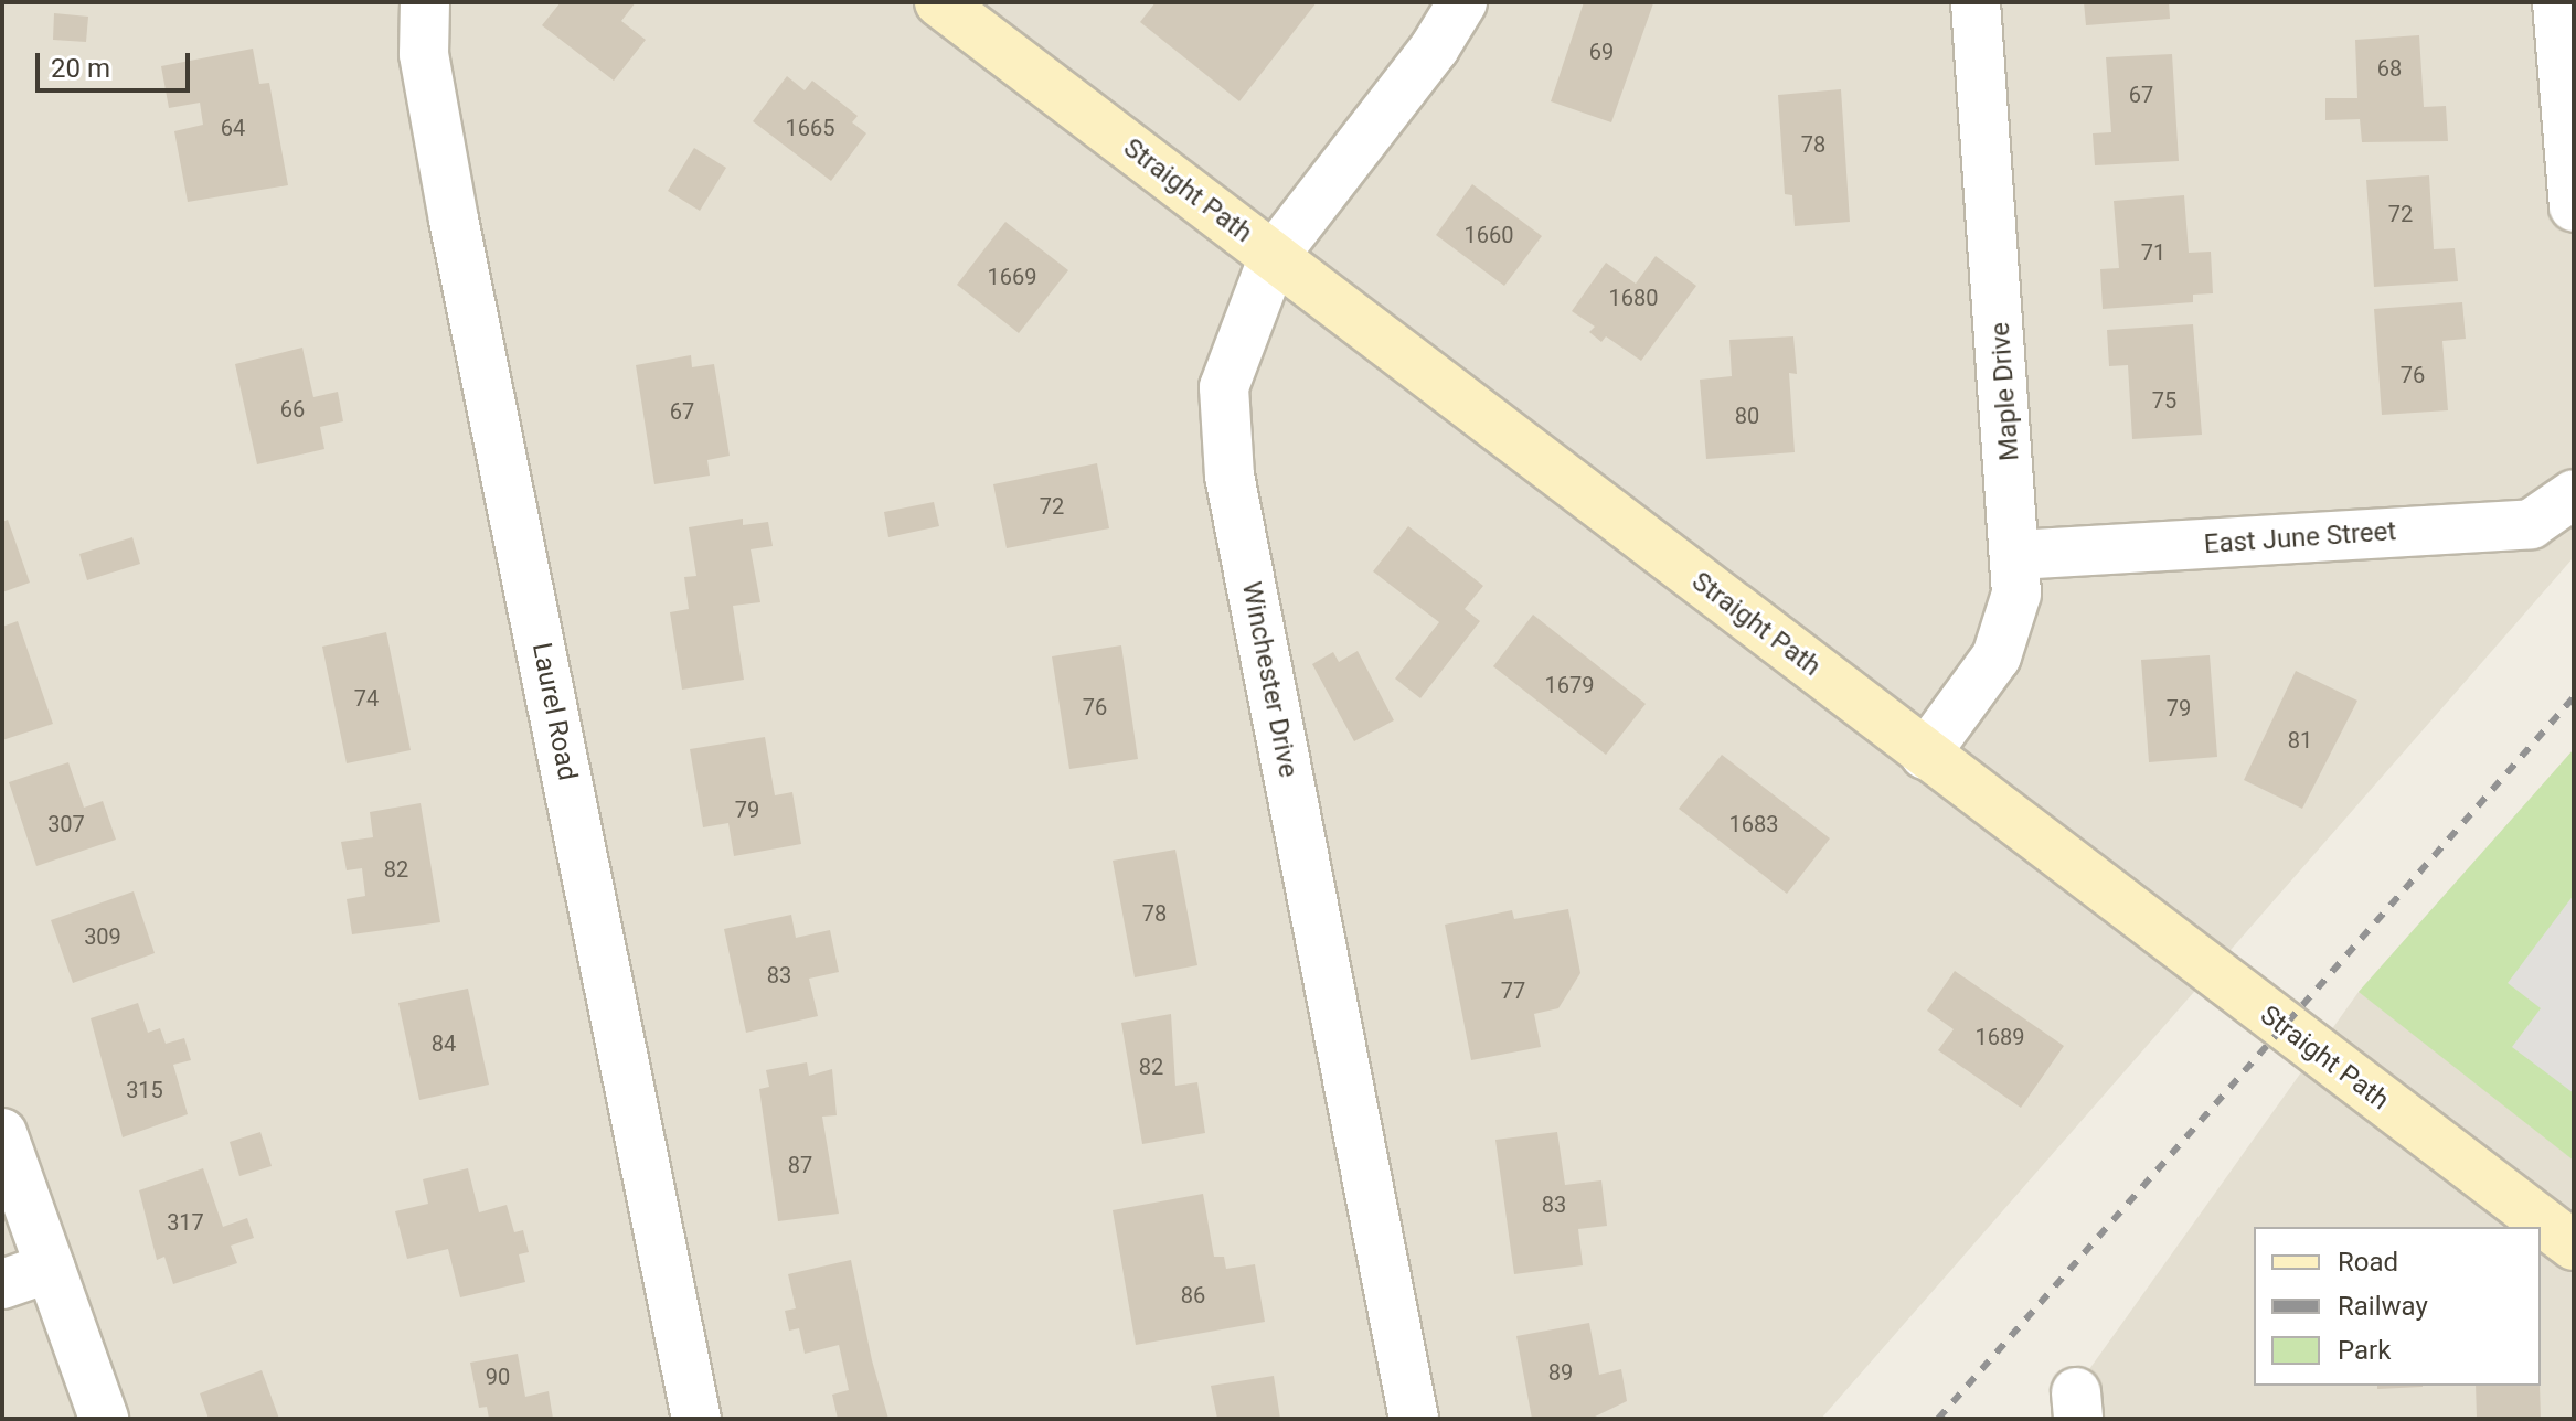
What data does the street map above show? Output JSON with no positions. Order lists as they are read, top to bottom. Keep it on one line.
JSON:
{"streets":{"main road":["Straight Path"],"street":["Maple Drive","East June Street","Winchester Drive","Laurel Road"]},"crossings":[["Straight Path","Maple Drive"],["Straight Path","Winchester Drive"],["Maple Drive","East June Street"]],"house_numbers":["69","68","67","64","1665","78","72","1660","71","1669","1680","76","75","66","67","80","72","1679","74","76","79","81","79","307","1683","82","78","309","83","77","1689","84","82","315","87","83","317","86","89","90"],"legend":["Road","Railway","Park"],"scale_bar":"20 m"}
